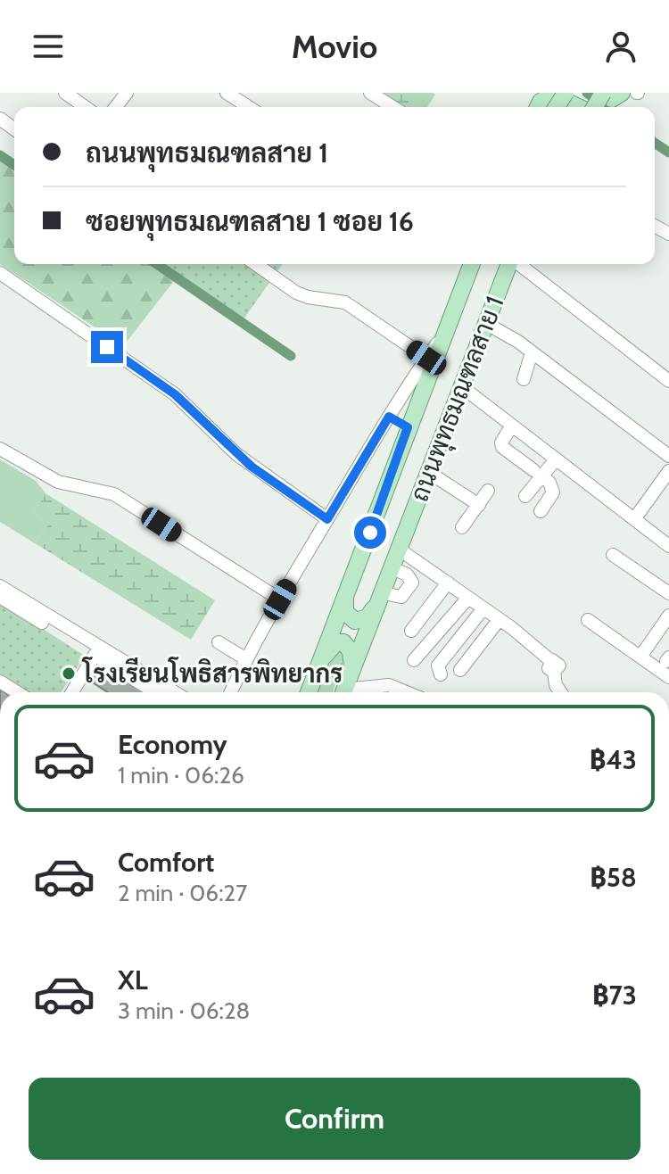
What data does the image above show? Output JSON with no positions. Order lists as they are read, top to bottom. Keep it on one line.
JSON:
{"streets":{"main road":["ถนนพุทธมณฑลสาย 1"]},"places":["โรงเรียนโพธิสารพิทยากร"],"page":{"header":"Movio","banner":["ถนนพุทธมณฑลสาย 1","ซอยพุทธมณฑลสาย 1 ซอย 16"],"list":[{"name":"Economy","note":"1 min · 06:26","value":"฿43"},{"name":"Comfort","note":"2 min · 06:27","value":"฿58"},{"name":"XL","note":"3 min · 06:28","value":"฿73"}],"buttons":"Confirm"}}
